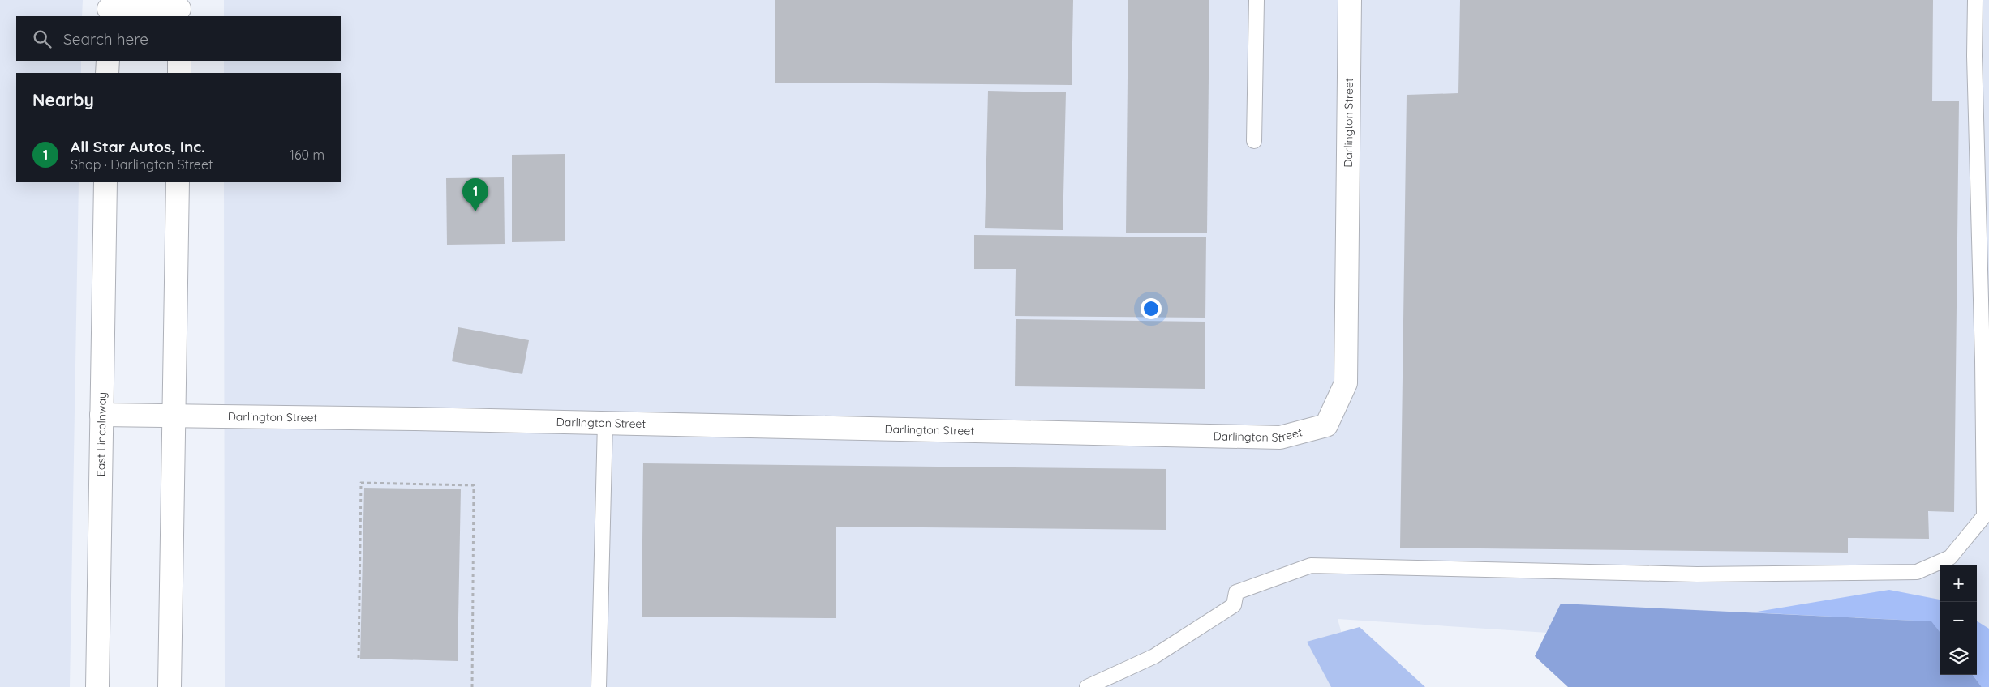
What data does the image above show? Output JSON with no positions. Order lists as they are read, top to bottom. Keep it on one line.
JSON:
{"streets":{"street":["Darlington Street","East Lincolnway"]},"crossings":[["Darlington Street","East Lincolnway"]],"page":{"search":"Search here","heading":"Nearby","list":[{"mark":"1","name":"All Star Autos, Inc.","note":"Shop · Darlington Street","value":"160 m"}],"pins":"1","map_buttons":["+","−"]}}
